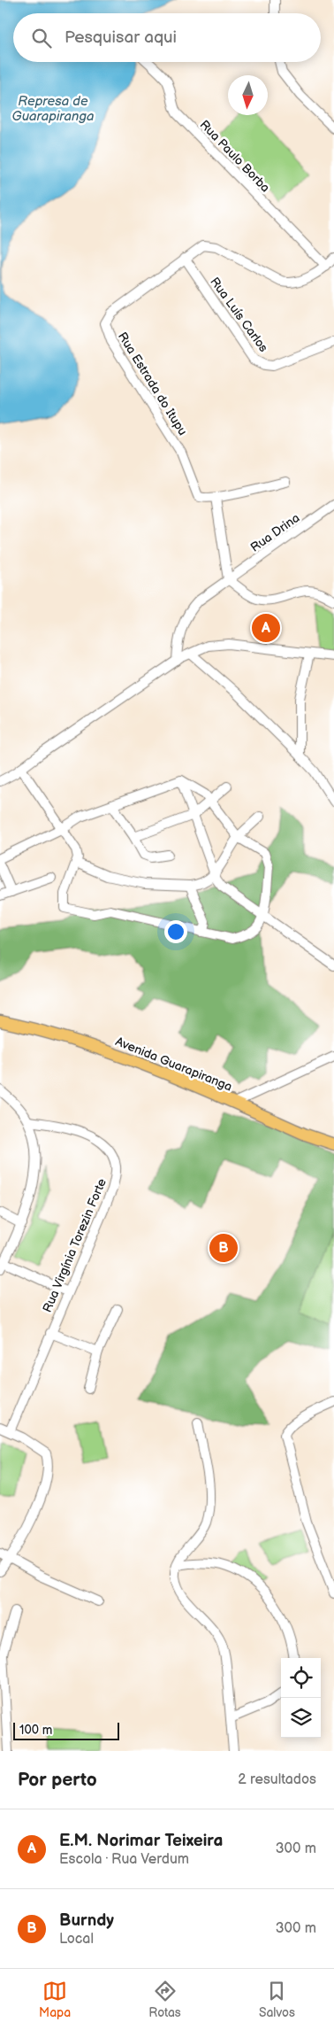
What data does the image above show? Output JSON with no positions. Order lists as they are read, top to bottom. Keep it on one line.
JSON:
{"streets":{"main road":["Avenida Guarapiranga"],"street":["Rua Paulo Borba","Rua Luís Carlos","Rua Estrada do Itupu","Rua Drina","Rua Virgínia Torezin Forte"]},"crossings":[["Rua Paulo Borba","Rua Estrada do Itupu"],["Rua Luís Carlos","Rua Estrada do Itupu"]],"water":["Represa de Guarapiranga"],"scale_bar":"100 m","north":"bottom","page":{"search":"Pesquisar aqui","pins":["A","B"],"scale":"100 m","heading":["Por perto","2 resultados"],"list":[{"mark":"A","name":"E.M. Norimar Teixeira","note":"Escola · Rua Verdum","value":"300 m"},{"mark":"B","name":"Burndy","note":"Local","value":"300 m"}],"nav":["Mapa","Rotas","Salvos"]}}
